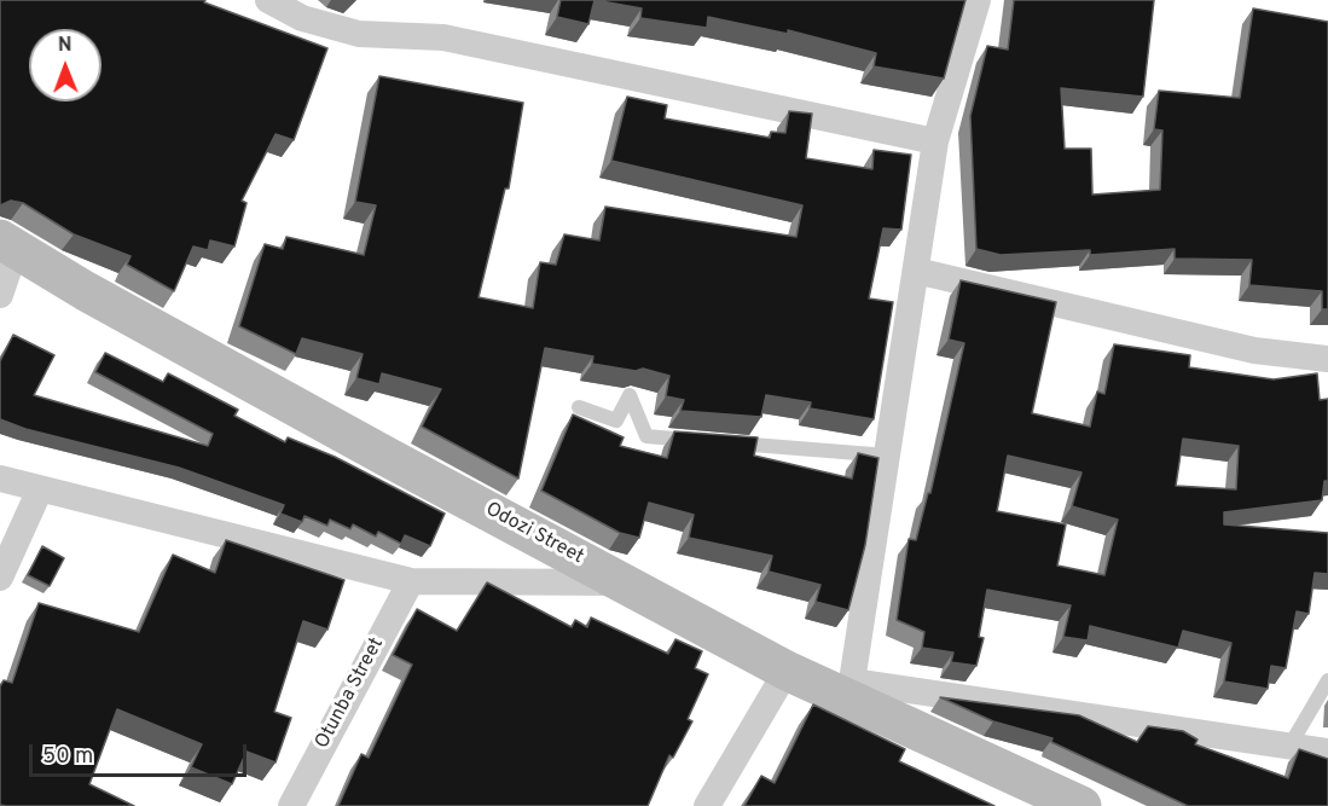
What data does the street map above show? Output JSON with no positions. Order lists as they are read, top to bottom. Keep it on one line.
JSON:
{"streets":{"main road":["Odozi Street"],"street":["Otunba Street"]},"scale_bar":"50 m","north":"top"}
